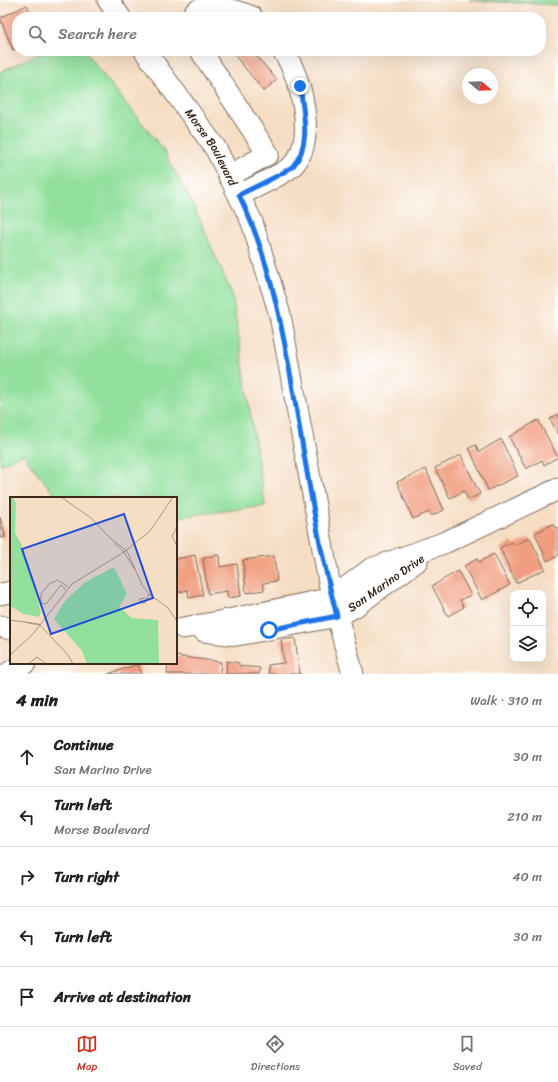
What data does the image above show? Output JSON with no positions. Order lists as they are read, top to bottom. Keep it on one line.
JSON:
{"streets":{"street":["Morse Boulevard","San Marino Drive"]},"crossings":[["Morse Boulevard","San Marino Drive"]],"north":"right","page":{"search":"Search here","heading":["4 min","Walk · 310 m"],"list":[["Continue","San Marino Drive","30 m"],["Turn left","Morse Boulevard","210 m"],["Turn right","40 m"],["Turn left","30 m"],"Arrive at destination"],"nav":["Map","Directions","Saved"]}}
